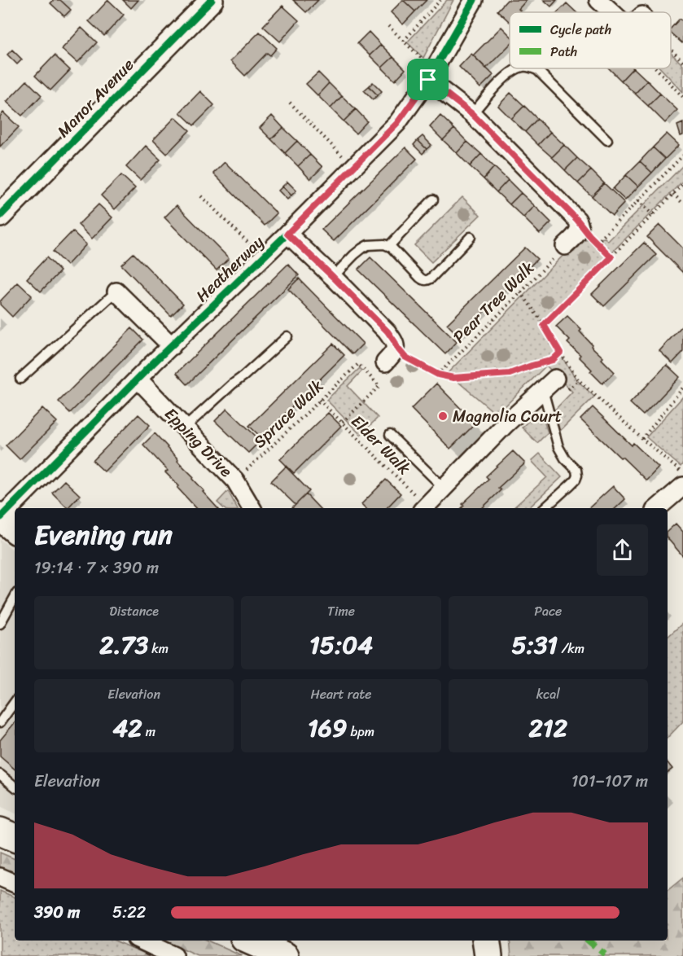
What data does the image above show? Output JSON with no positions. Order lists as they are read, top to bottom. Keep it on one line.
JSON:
{"streets":{"street":["Manor Avenue","Heatherway","Epping Drive"],"path":["Pear Tree Walk","Spruce Walk","Elder Walk"]},"crossings":[["Heatherway","Epping Drive"],["Spruce Walk","Epping Drive"],["Spruce Walk","Elder Walk"]],"places":["Magnolia Court"],"legend":["Cycle path","Path"],"page":{"heading":["Evening run","19:14 · 7 × 390 m"],"stats":[["Distance","2.73 km"],["Time","15:04"],["Pace","5:31 /km"],["Elevation","42 m"],["Heart rate","169 bpm"],["kcal","212"]],"chart":["Elevation","101–107 m"],"list":[{"name":"390 m","note":"5:22"}]}}
